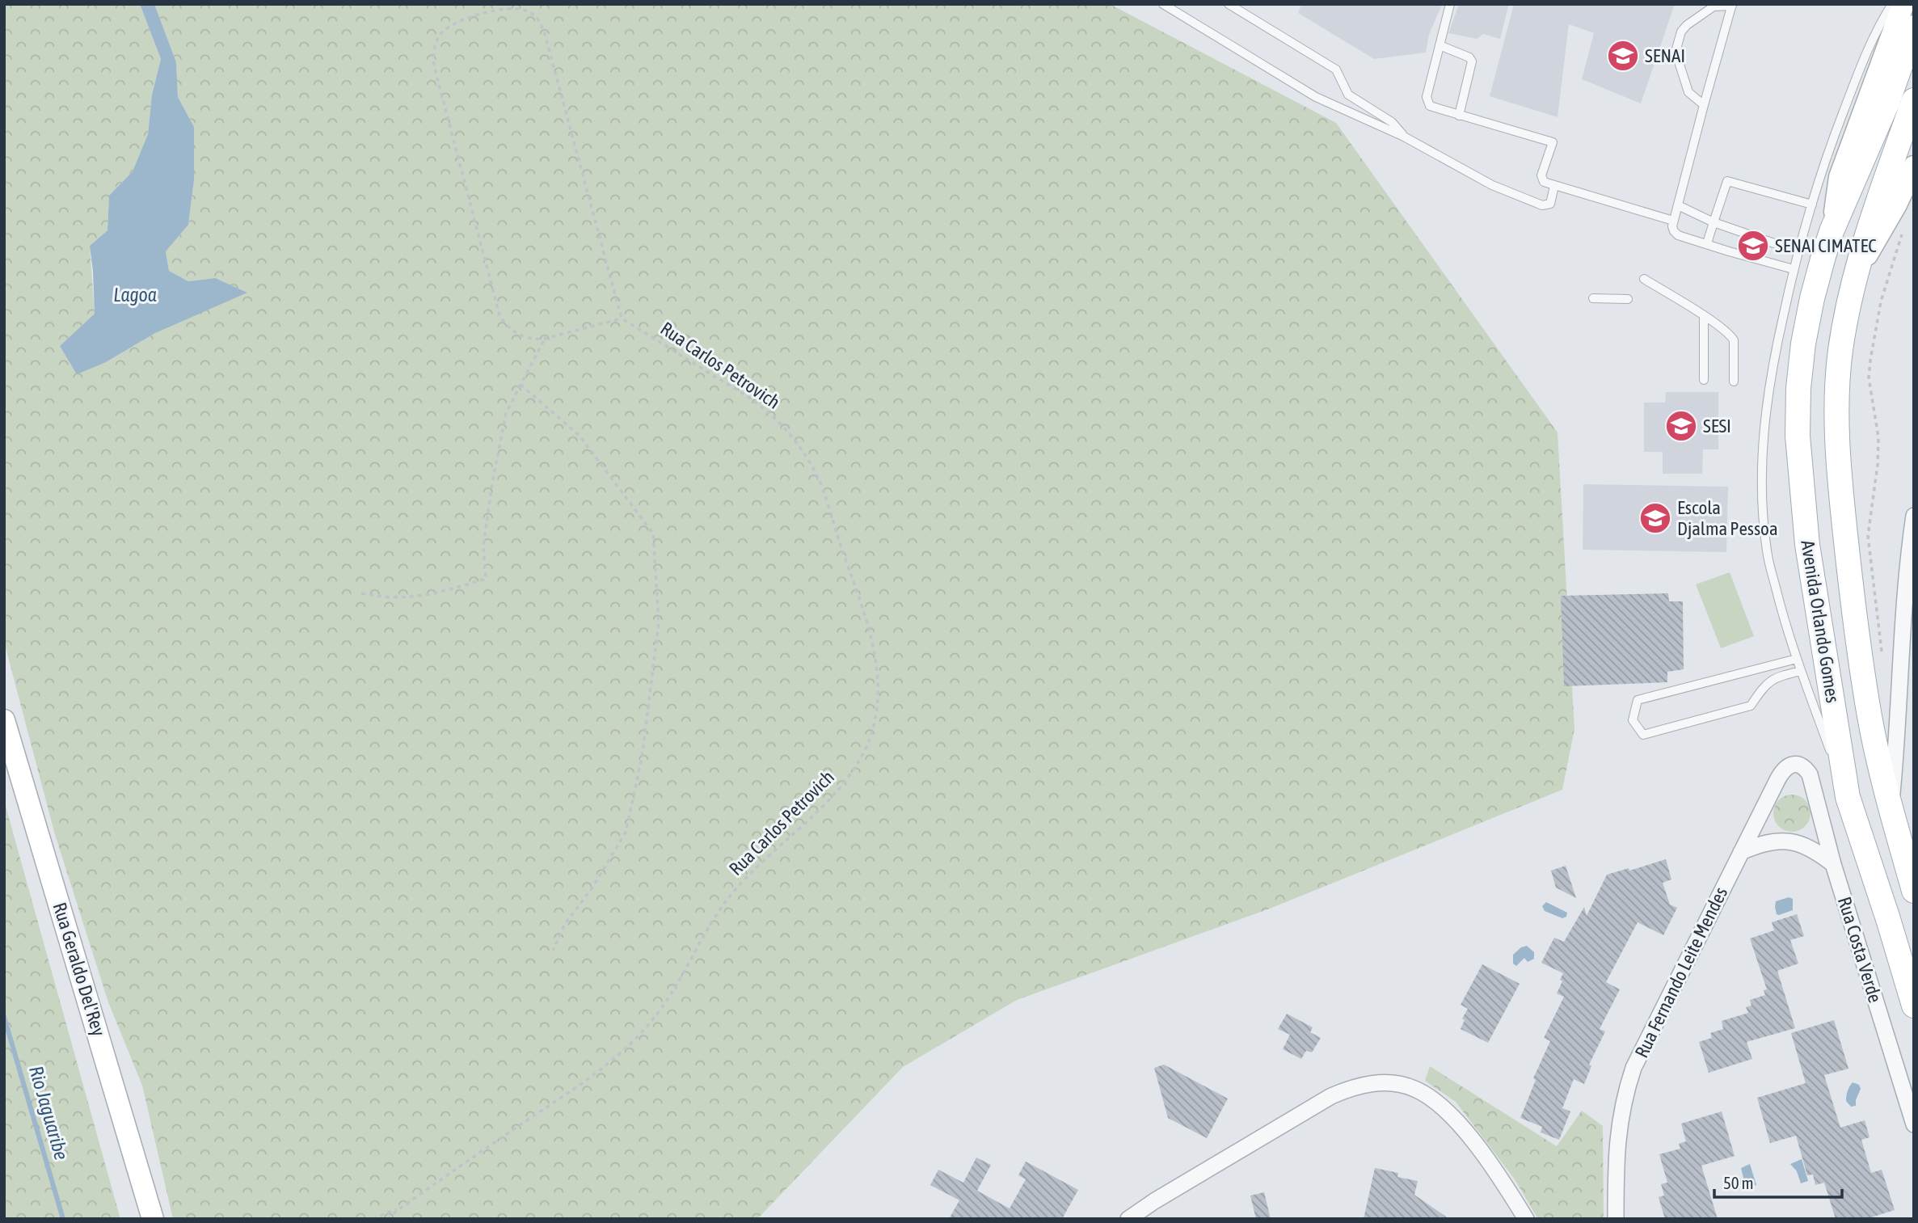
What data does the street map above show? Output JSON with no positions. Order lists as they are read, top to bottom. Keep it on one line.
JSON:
{"streets":{"main road":["Avenida Orlando Gomes","Rua Geraldo Del'Rey"],"street":["Rua Costa Verde","Rua Fernando Leite Mendes"],"path":["Rua Carlos Petrovich"]},"crossings":[["Rua Costa Verde","Rua Fernando Leite Mendes"]],"water":["Lagoa","Rio Jaguaribe"],"places":{"school or university":["SENAI","SENAI CIMATEC","SESI","Escola Djalma Pessoa"]},"scale_bar":"50 m"}
